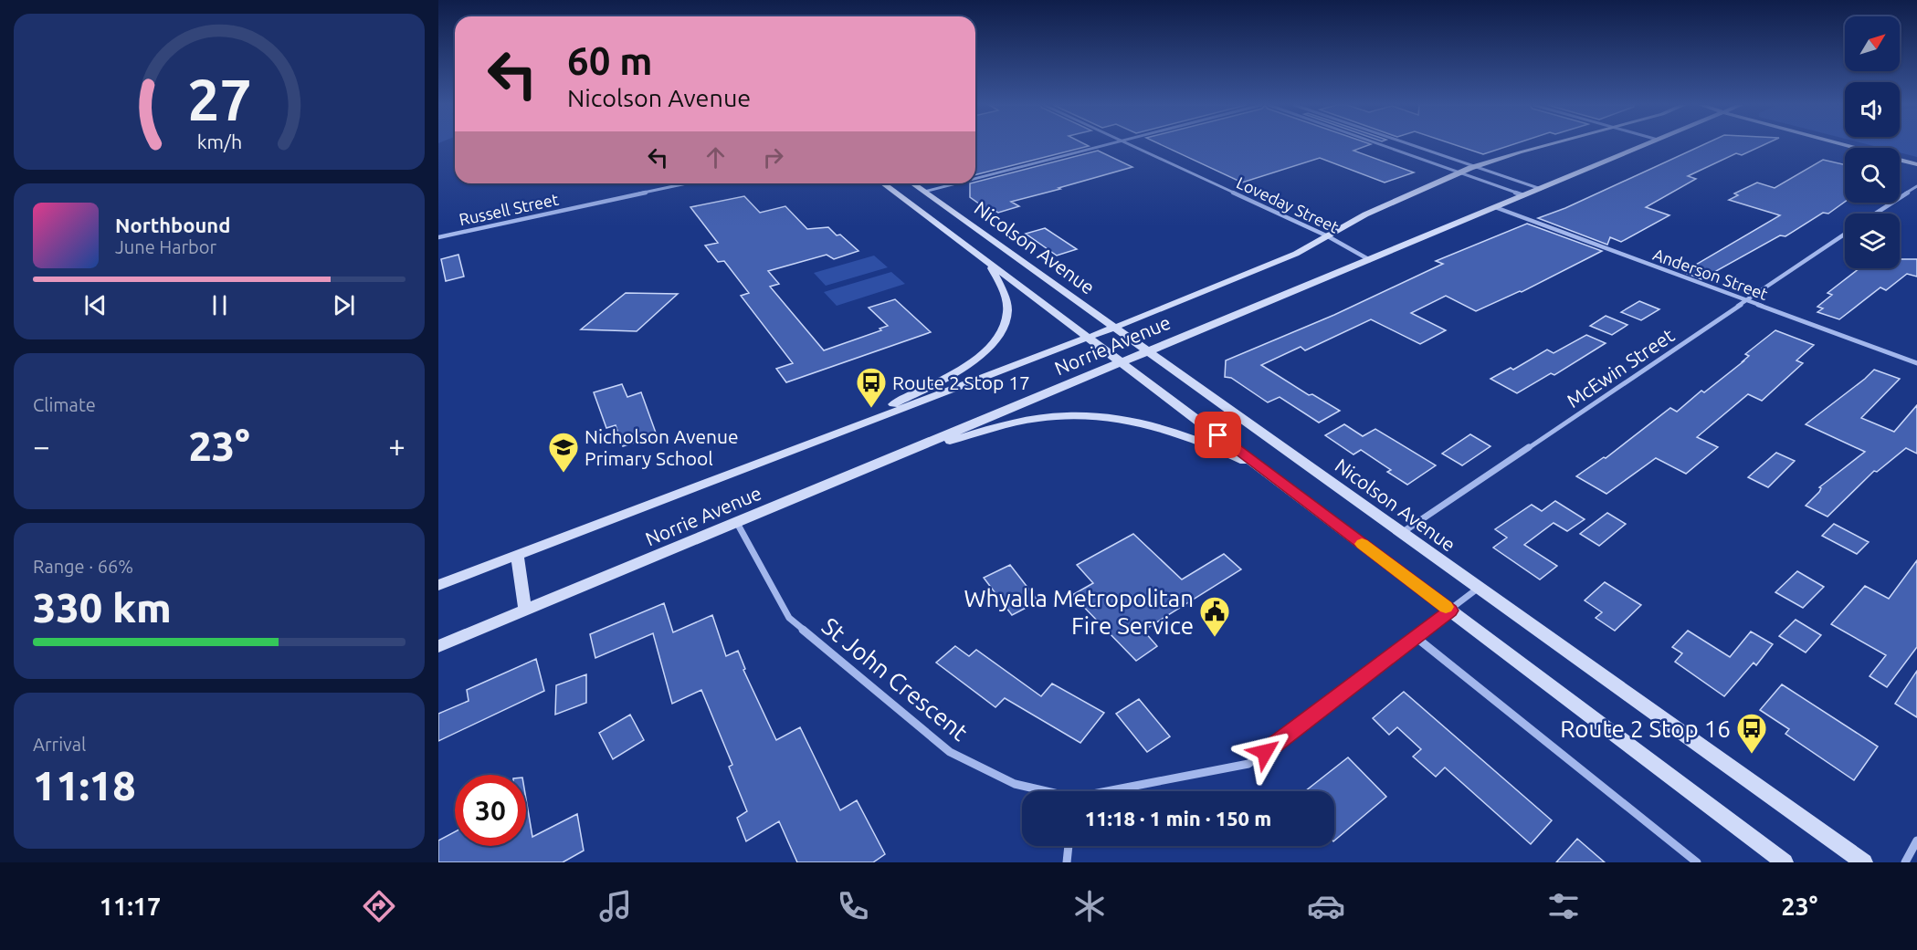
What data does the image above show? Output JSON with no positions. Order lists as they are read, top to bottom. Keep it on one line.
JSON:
{"streets":{"main road":["Nicolson Avenue","Norrie Avenue"],"street":["Loveday Street","Russell Street","Anderson Street","McEwin Street","St John Crescent"]},"crossings":[["Loveday Street","Norrie Avenue"],["Nicolson Avenue","Norrie Avenue"],["Nicolson Avenue","McEwin Street"],["Nicolson Avenue","St John Crescent"],["Anderson Street","Norrie Avenue"],["Anderson Street","McEwin Street"],["Norrie Avenue","St John Crescent"]],"places":{"bus stop":["Route 2 Stop 17","Route 2 Stop 16"],"school or university":["Nicholson Avenue Primary School"],"public building":["Whyalla Metropolitan Fire Service"]},"north":"top right","page":{"turn":["60 m","Nicolson Avenue"],"song":["Northbound","June Harbor"],"tile":["Climate",["Range · 66%","330 km"],["Arrival","11:18"]],"heat":["−","23°","+"],"limit":"30","trip":"11:18 · 1 min · 150 m","tabs":["11:17","23°"],"gauge":["27","km/h"]}}
